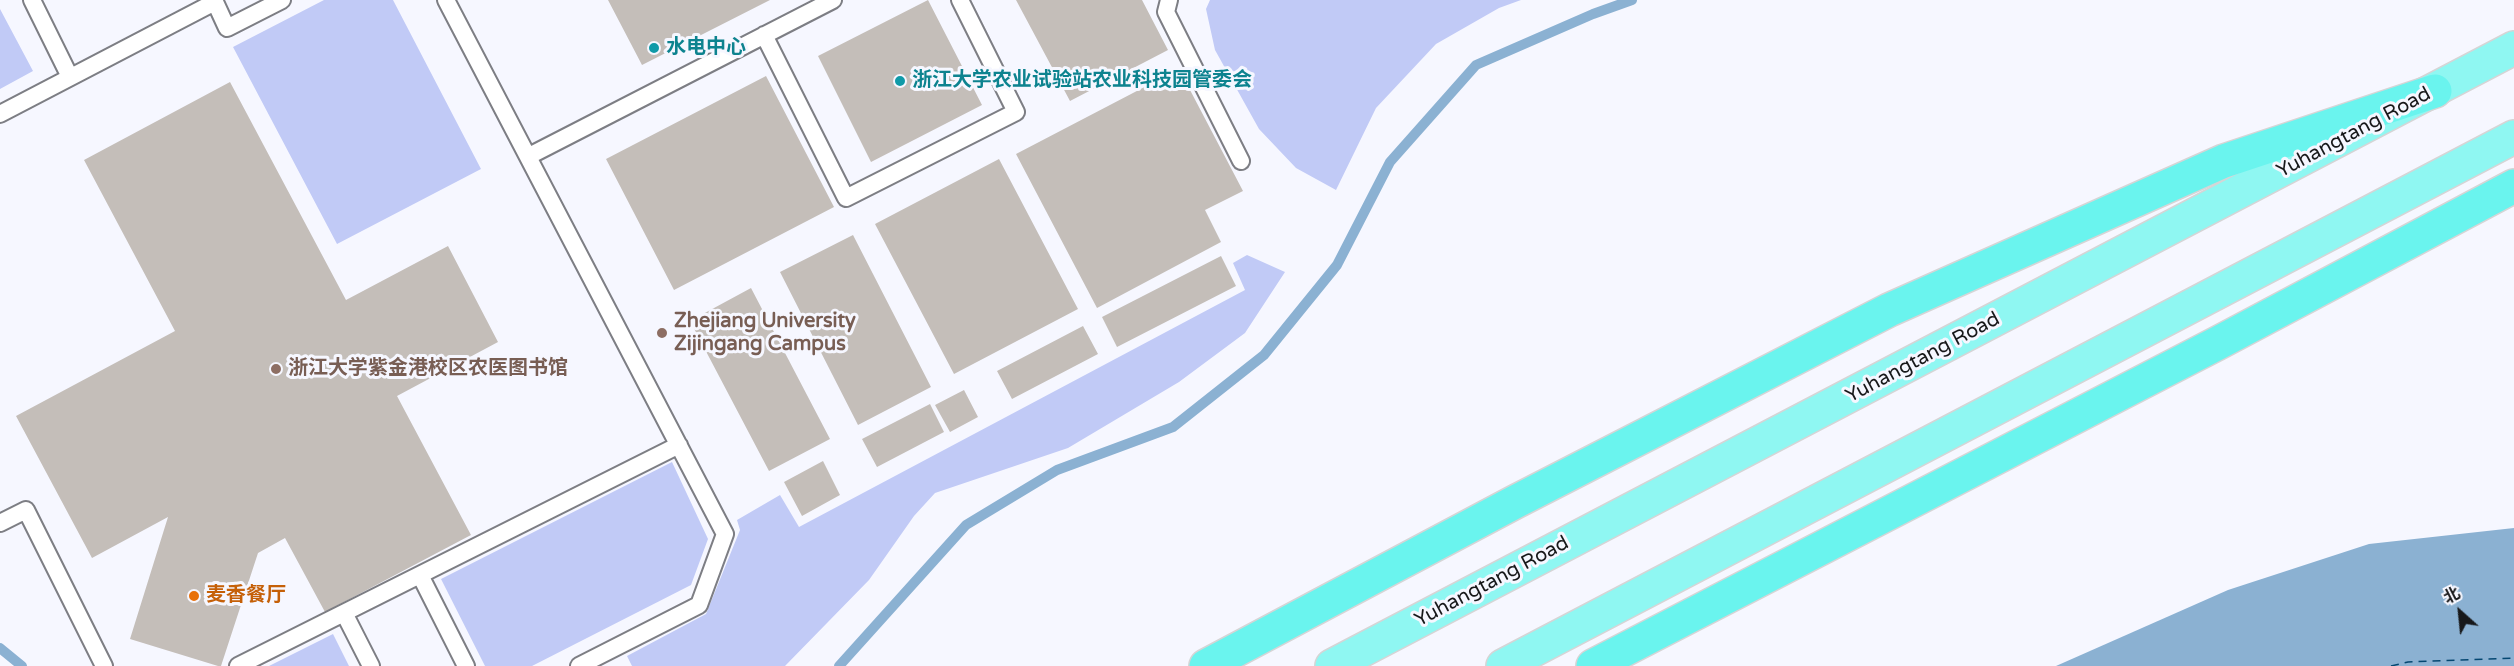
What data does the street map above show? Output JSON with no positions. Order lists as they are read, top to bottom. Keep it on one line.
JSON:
{"streets":{"main road":["Yuhangtang Road"]},"places":["水电中心","浙江大学农业试验站农业科技园管委会","Zhejiang University Zijingang Campus","浙江大学紫金港校区农医图书馆","麦香餐厅"],"north":"top left"}
